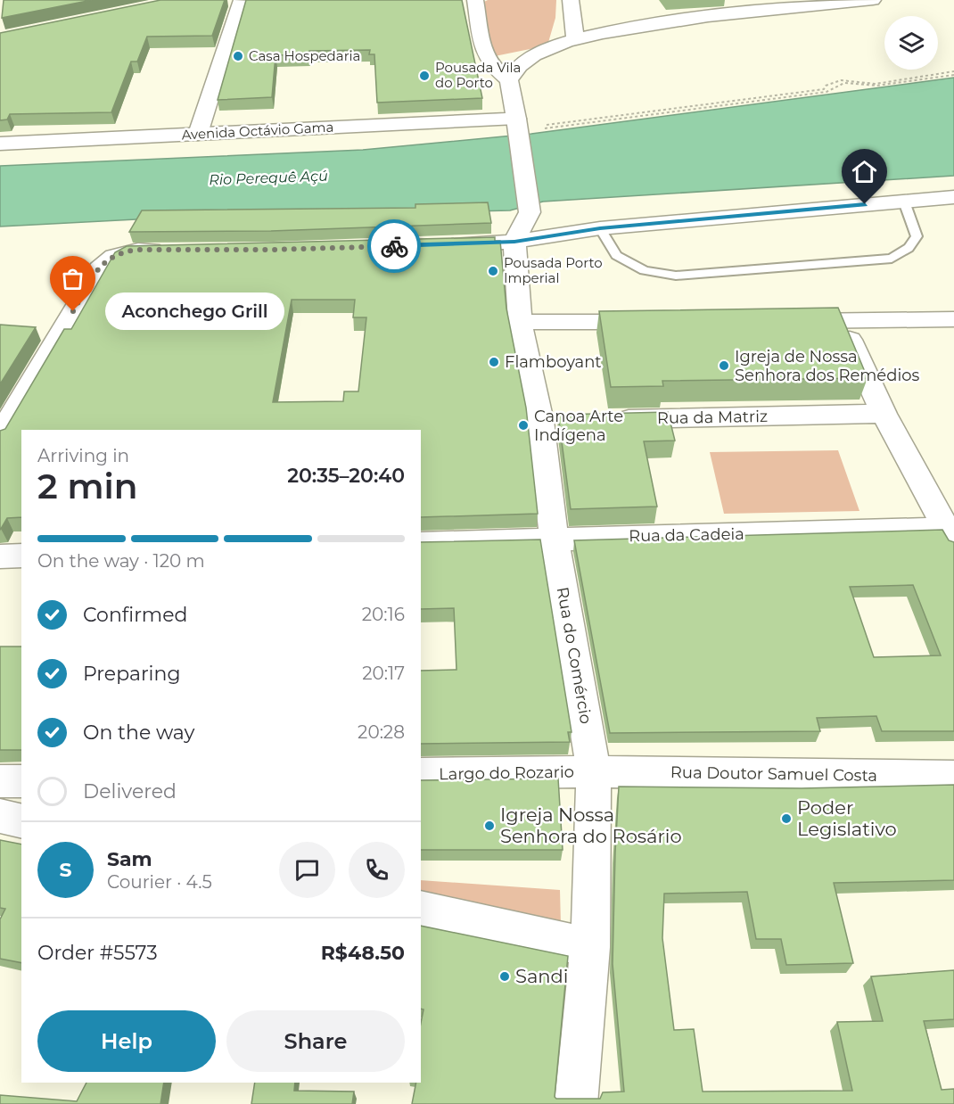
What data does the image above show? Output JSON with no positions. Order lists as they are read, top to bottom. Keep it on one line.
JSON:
{"streets":{"street":["Avenida Octávio Gama","Rua da Matriz","Rua da Cadeia","Rua do Comércio","Largo do Rozario","Rua Doutor Samuel Costa"]},"crossings":[["Rua da Cadeia","Rua do Comércio"],["Rua do Comércio","Largo do Rozario"],["Rua do Comércio","Rua Doutor Samuel Costa"],["Largo do Rozario","Rua Doutor Samuel Costa"]],"water":["Rio Perequê Açú"],"places":["Casa Hospedaria","Pousada Vila do Porto","Pousada Porto Imperial","Aconchego Grill","Flamboyant","Igreja de Nossa Senhora dos Remédios","Canoa Arte Indígena","Poder Legislativo","Igreja Nossa Senhora do Rosário","Sandi"],"page":{"bubble":"Aconchego Grill","heading":["2 min","Arriving in","20:35–20:40"],"panel":["Sam","Courier · 4.5","Order #5573","R$48.50"],"bar":"On the way · 120 m","list":[["Confirmed","20:16"],["Preparing","20:17"],["On the way","20:28"],"Delivered"],"round":"S","buttons":["Help","Share"]}}
